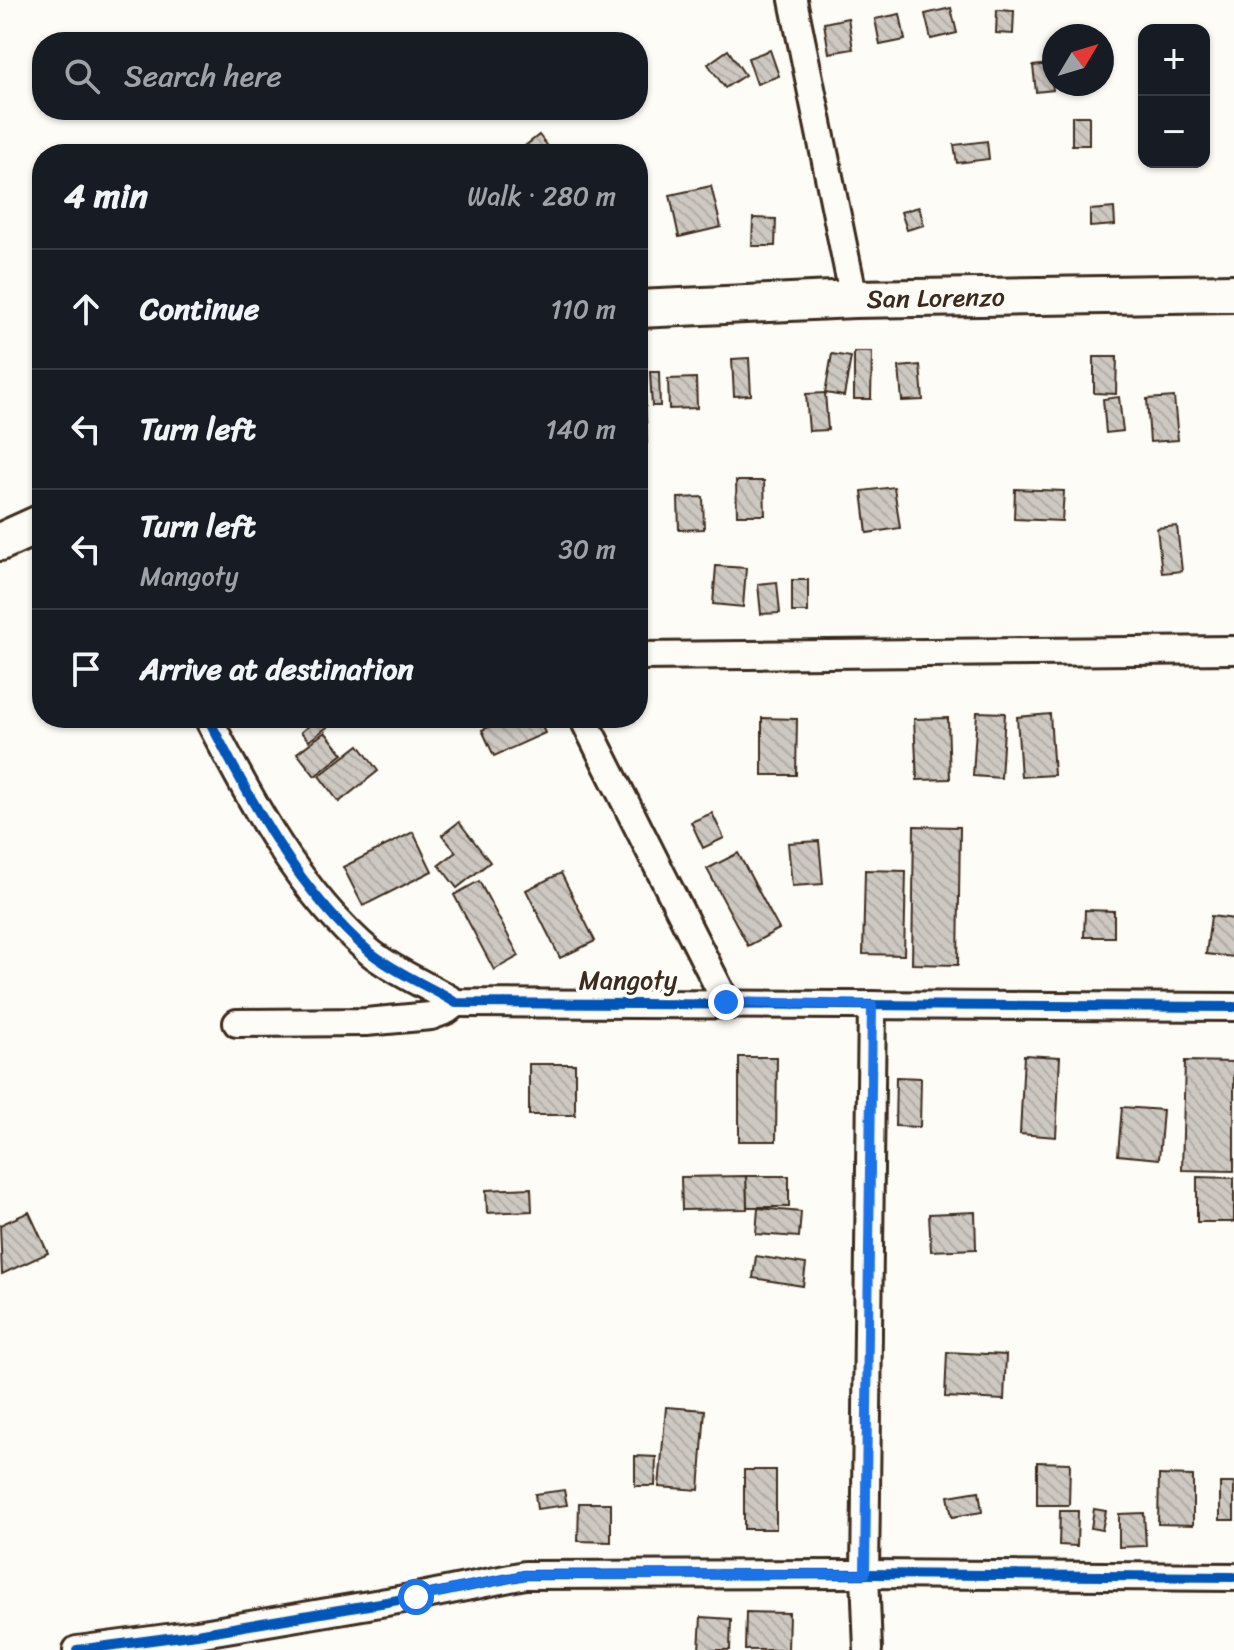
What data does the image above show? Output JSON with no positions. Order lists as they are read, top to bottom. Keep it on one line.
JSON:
{"streets":{"street":["San Lorenzo","Mangoty"]},"north":"top right","page":{"map_buttons":["+","−"],"search":"Search here","heading":["4 min","Walk · 280 m"],"list":[["Continue","110 m"],["Turn left","140 m"],["Turn left","Mangoty","30 m"],"Arrive at destination"]}}
